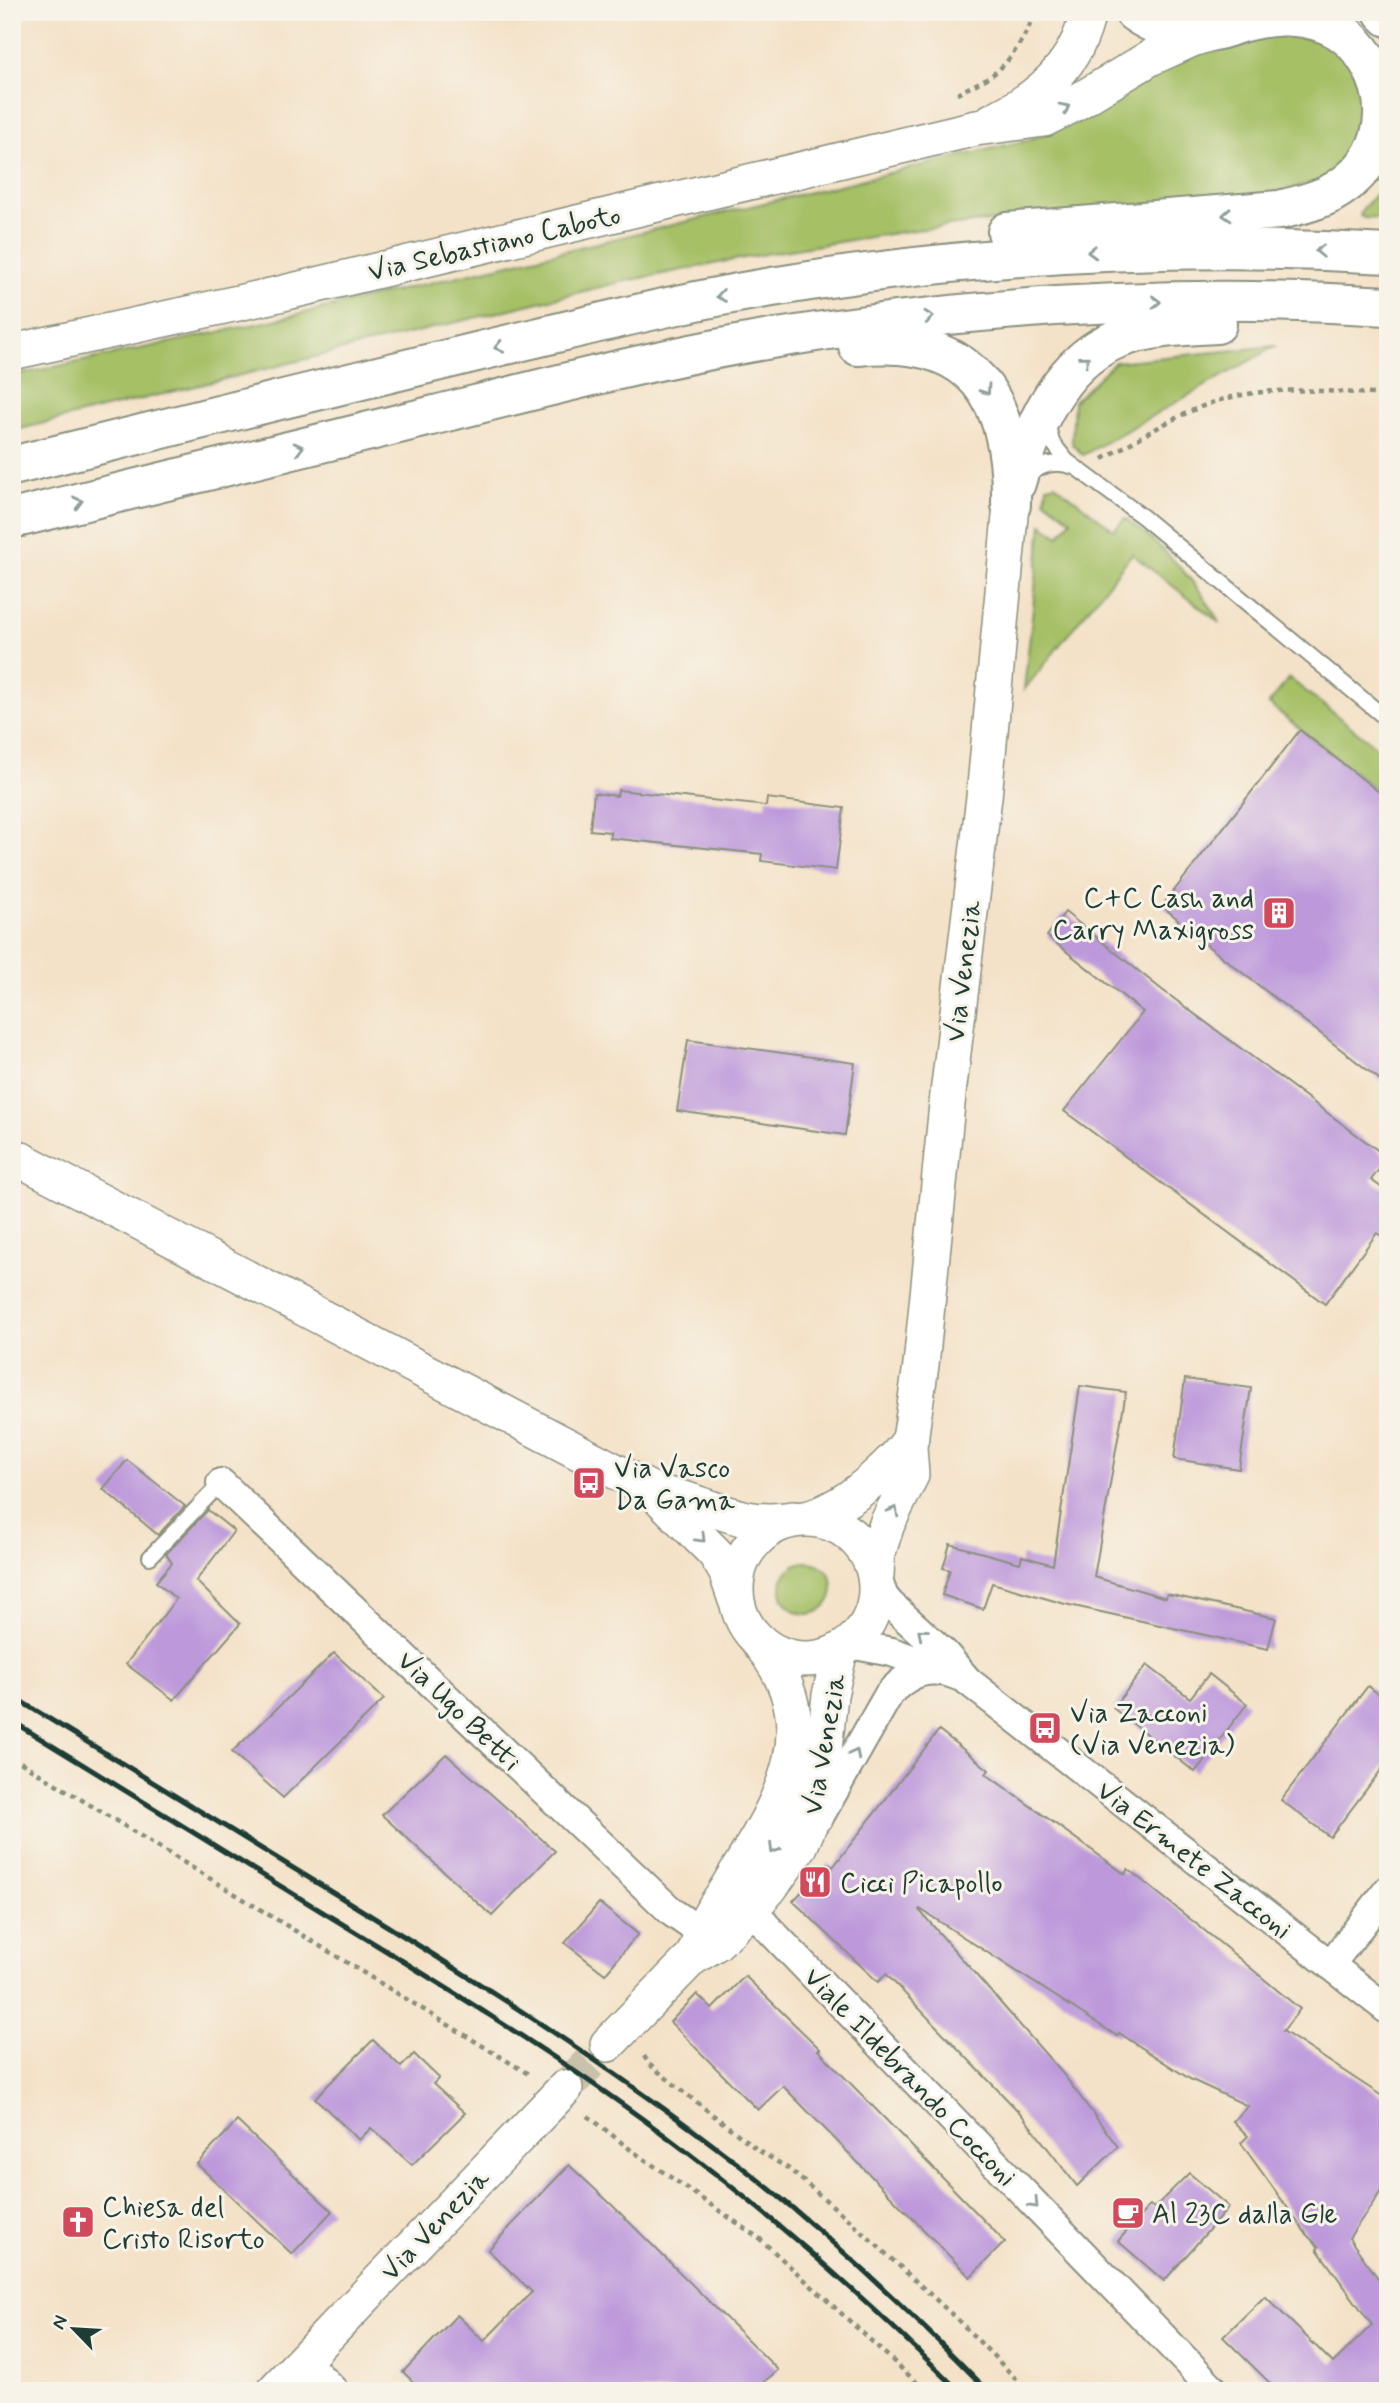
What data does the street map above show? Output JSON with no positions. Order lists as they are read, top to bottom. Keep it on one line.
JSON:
{"streets":{"street":["Via Sebastiano Caboto","Via Venezia","Via Ugo Betti","Via Ermete Zacconi","Viale Ildebrando Cocconi"]},"crossings":[["Via Venezia","Via Ugo Betti"],["Via Venezia","Via Ermete Zacconi"],["Via Venezia","Viale Ildebrando Cocconi"]],"one_way":["Viale Ildebrando Cocconi"],"places":{"building":["C+C Cash and Carry Maxigross"],"bus stop":["Via Vasco Da Gama","Via Zacconi (Via Venezia)"],"restaurant":["Cicci Picapollo"],"cafe":["Al 23C dalla Gle"],"church":["Chiesa del Cristo Risorto"]},"north":"top left"}
